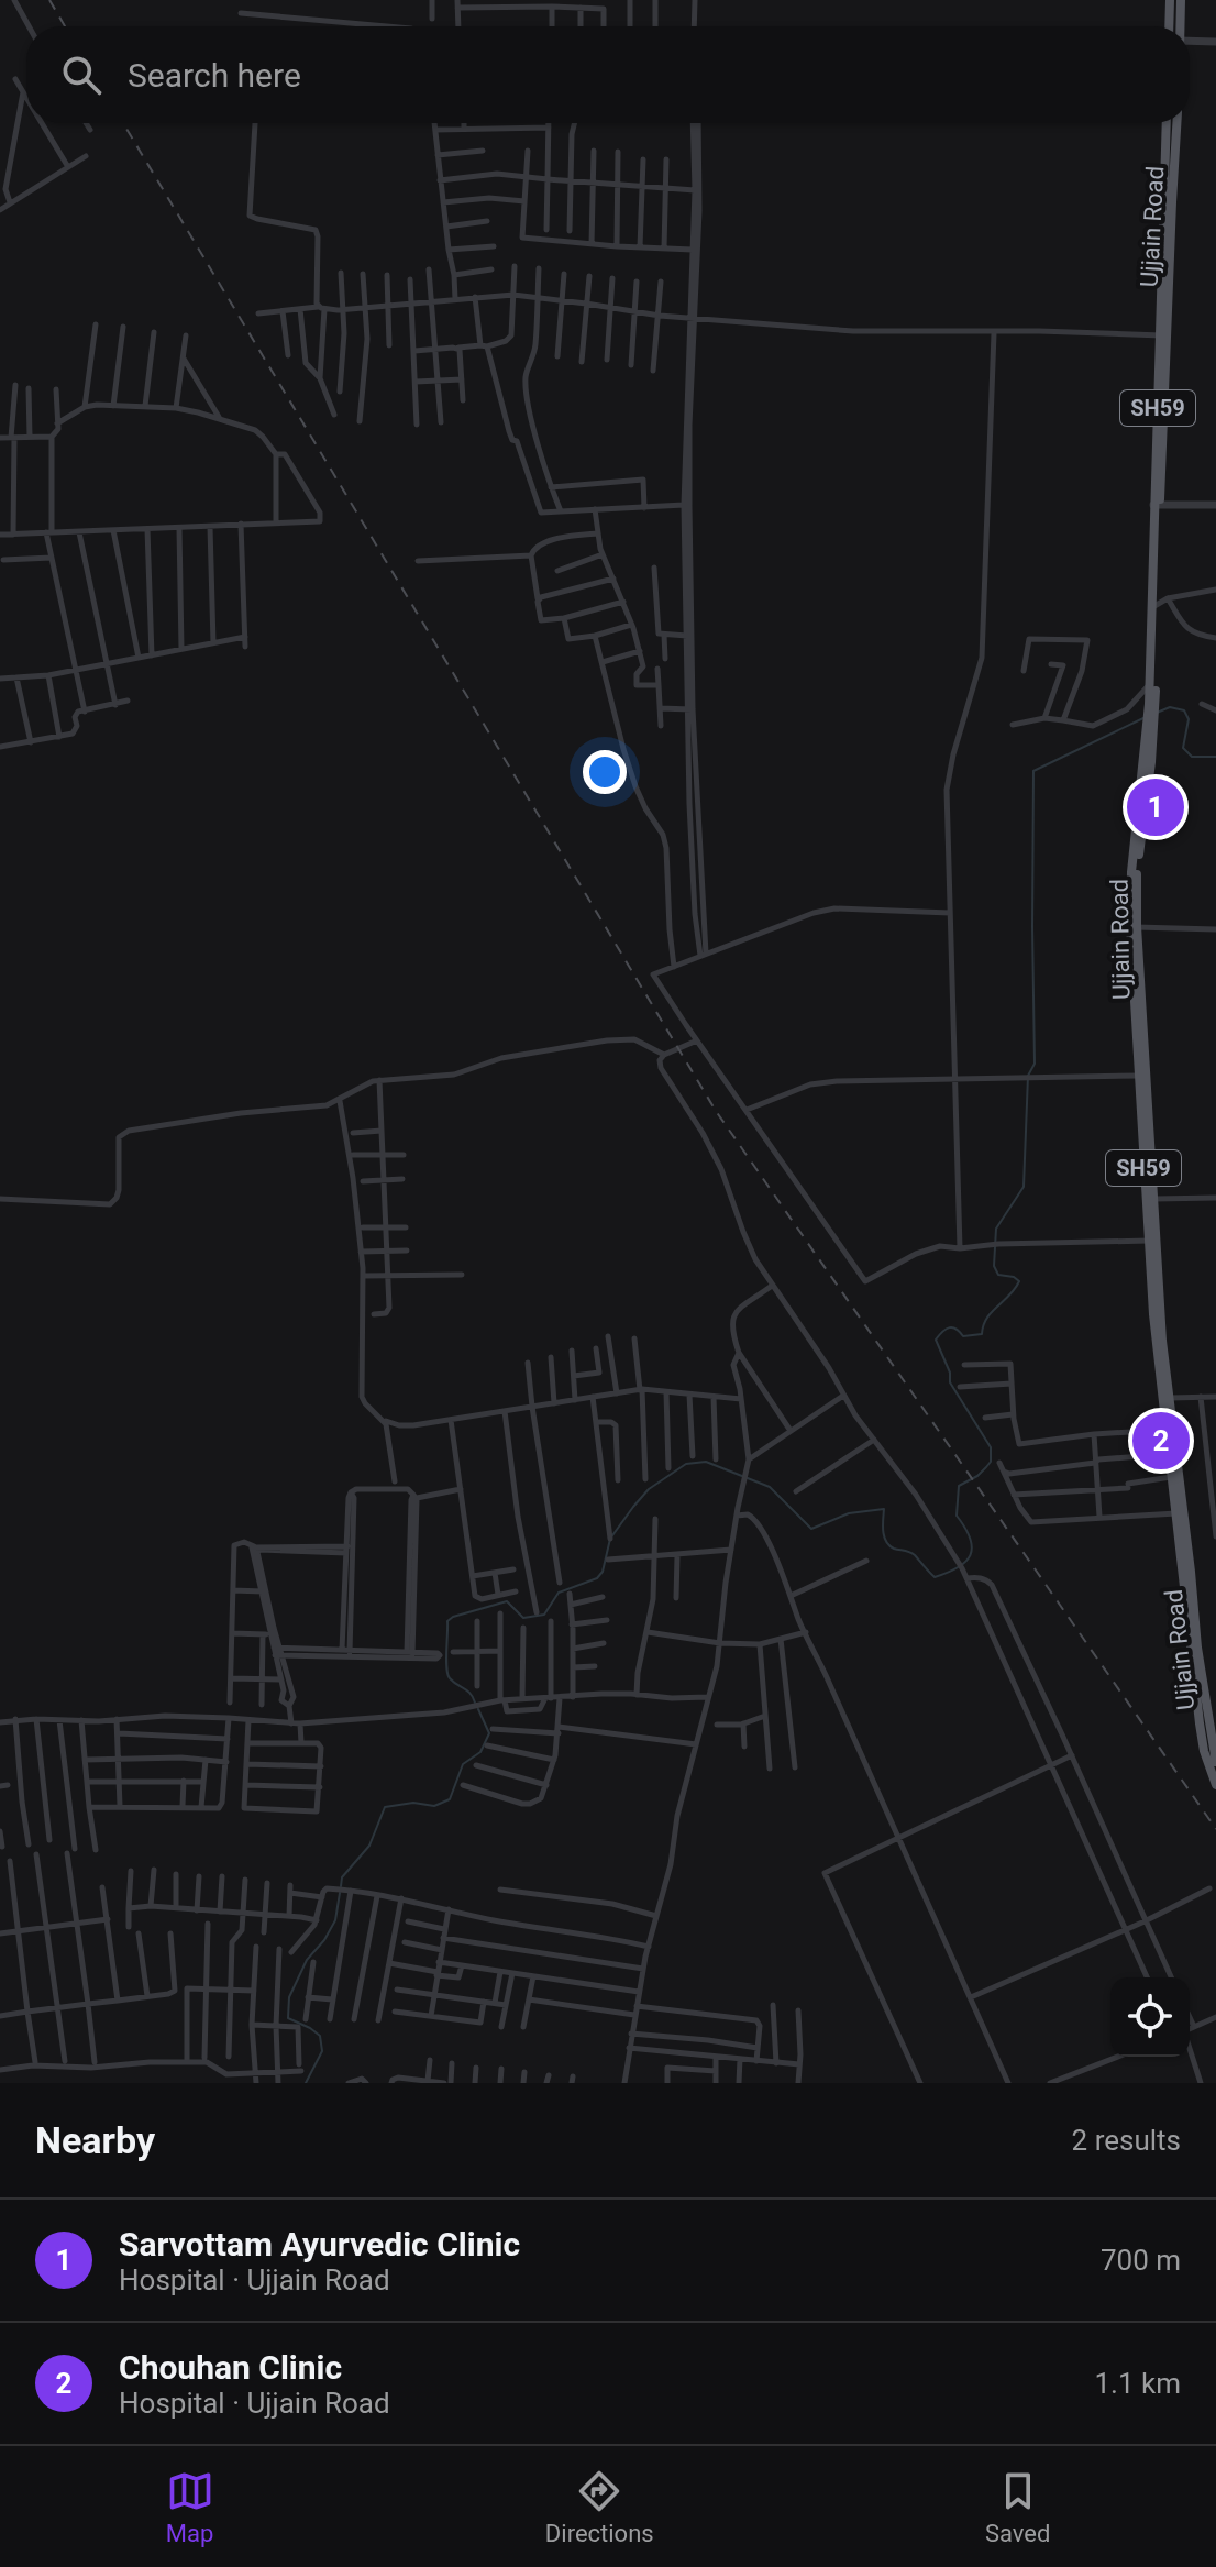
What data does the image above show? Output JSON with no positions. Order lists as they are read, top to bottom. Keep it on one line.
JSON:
{"streets":{"main road":["Ujjain Road","SH59"]},"crossings":[["Ujjain Road","SH59"]],"page":{"search":"Search here","pins":["1","2"],"heading":["Nearby","2 results"],"list":[{"mark":"1","name":"Sarvottam Ayurvedic Clinic","note":"Hospital · Ujjain Road","value":"700 m"},{"mark":"2","name":"Chouhan Clinic","note":"Hospital · Ujjain Road","value":"1.1 km"}],"nav":["Map","Directions","Saved"]}}
